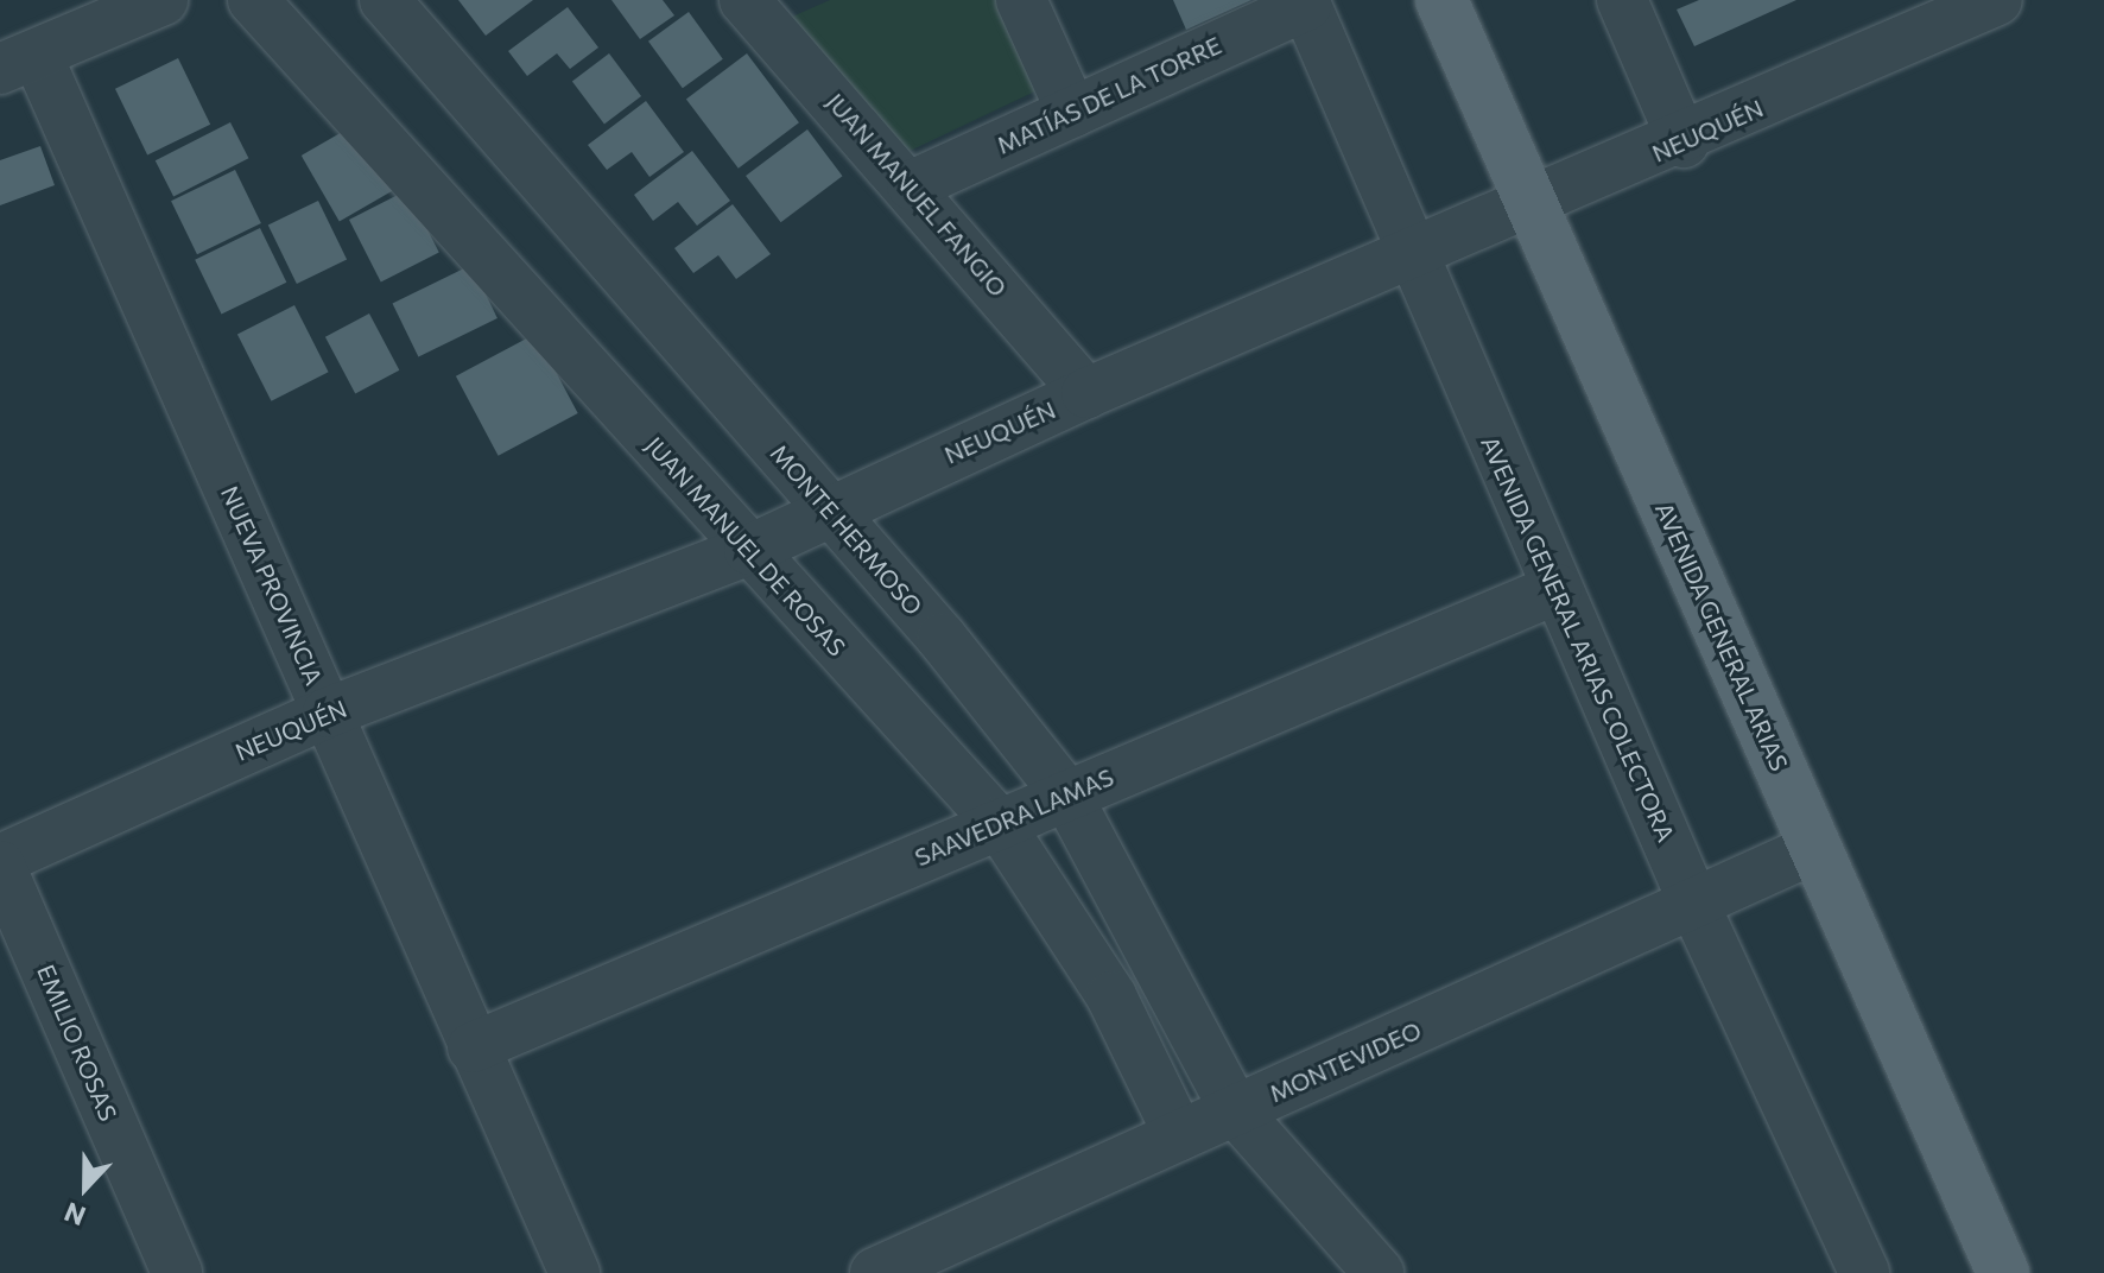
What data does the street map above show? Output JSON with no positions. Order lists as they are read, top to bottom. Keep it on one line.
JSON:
{"streets":{"main road":["AVENIDA GENERAL ARIAS"],"street":["MATÍAS DE LA TORRE","NEUQUÉN","JUAN MANUEL FANGIO","MONTE HERMOSO","JUAN MANUEL DE ROSAS","NUEVA PROVINCIA","AVENIDA GENERAL ARIAS COLECTORA","SAAVEDRA LAMAS","EMILIO ROSAS","MONTEVIDEO"]},"crossings":[["MATÍAS DE LA TORRE","JUAN MANUEL FANGIO"],["MATÍAS DE LA TORRE","AVENIDA GENERAL ARIAS COLECTORA"],["NEUQUÉN","JUAN MANUEL FANGIO"],["NEUQUÉN","MONTE HERMOSO"],["NEUQUÉN","JUAN MANUEL DE ROSAS"],["NEUQUÉN","NUEVA PROVINCIA"],["NEUQUÉN","AVENIDA GENERAL ARIAS"],["NEUQUÉN","AVENIDA GENERAL ARIAS COLECTORA"],["NEUQUÉN","EMILIO ROSAS"],["MONTE HERMOSO","SAAVEDRA LAMAS"],["MONTE HERMOSO","MONTEVIDEO"],["JUAN MANUEL DE ROSAS","SAAVEDRA LAMAS"],["JUAN MANUEL DE ROSAS","MONTEVIDEO"],["NUEVA PROVINCIA","SAAVEDRA LAMAS"],["AVENIDA GENERAL ARIAS","MONTEVIDEO"],["AVENIDA GENERAL ARIAS COLECTORA","SAAVEDRA LAMAS"],["AVENIDA GENERAL ARIAS COLECTORA","MONTEVIDEO"]],"north":"bottom"}
